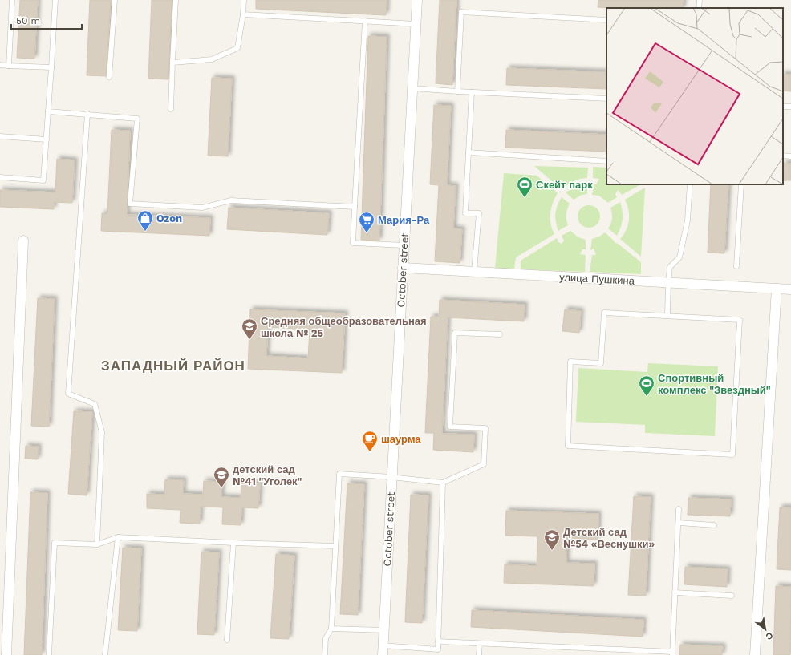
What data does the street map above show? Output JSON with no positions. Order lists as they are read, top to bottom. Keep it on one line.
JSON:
{"streets":{"street":["October street","улица Пушкина"]},"crossings":[["October street","улица Пушкина"]],"districts":["ЗАПАДНЫЙ РАЙОН"],"places":{"sports":["Скейт парк","Спортивный комплекс \"Звездный\""],"shop":["Ozon"],"supermarket":["Мария-Ра"],"school or university":["Средняя общеобразовательная школа № 25","детский сад №41 \"Уголек\"","Детский сад №54 «Веснушки»"],"cafe":["шаурма"]},"scale_bar":"50 m","north":"bottom right"}
